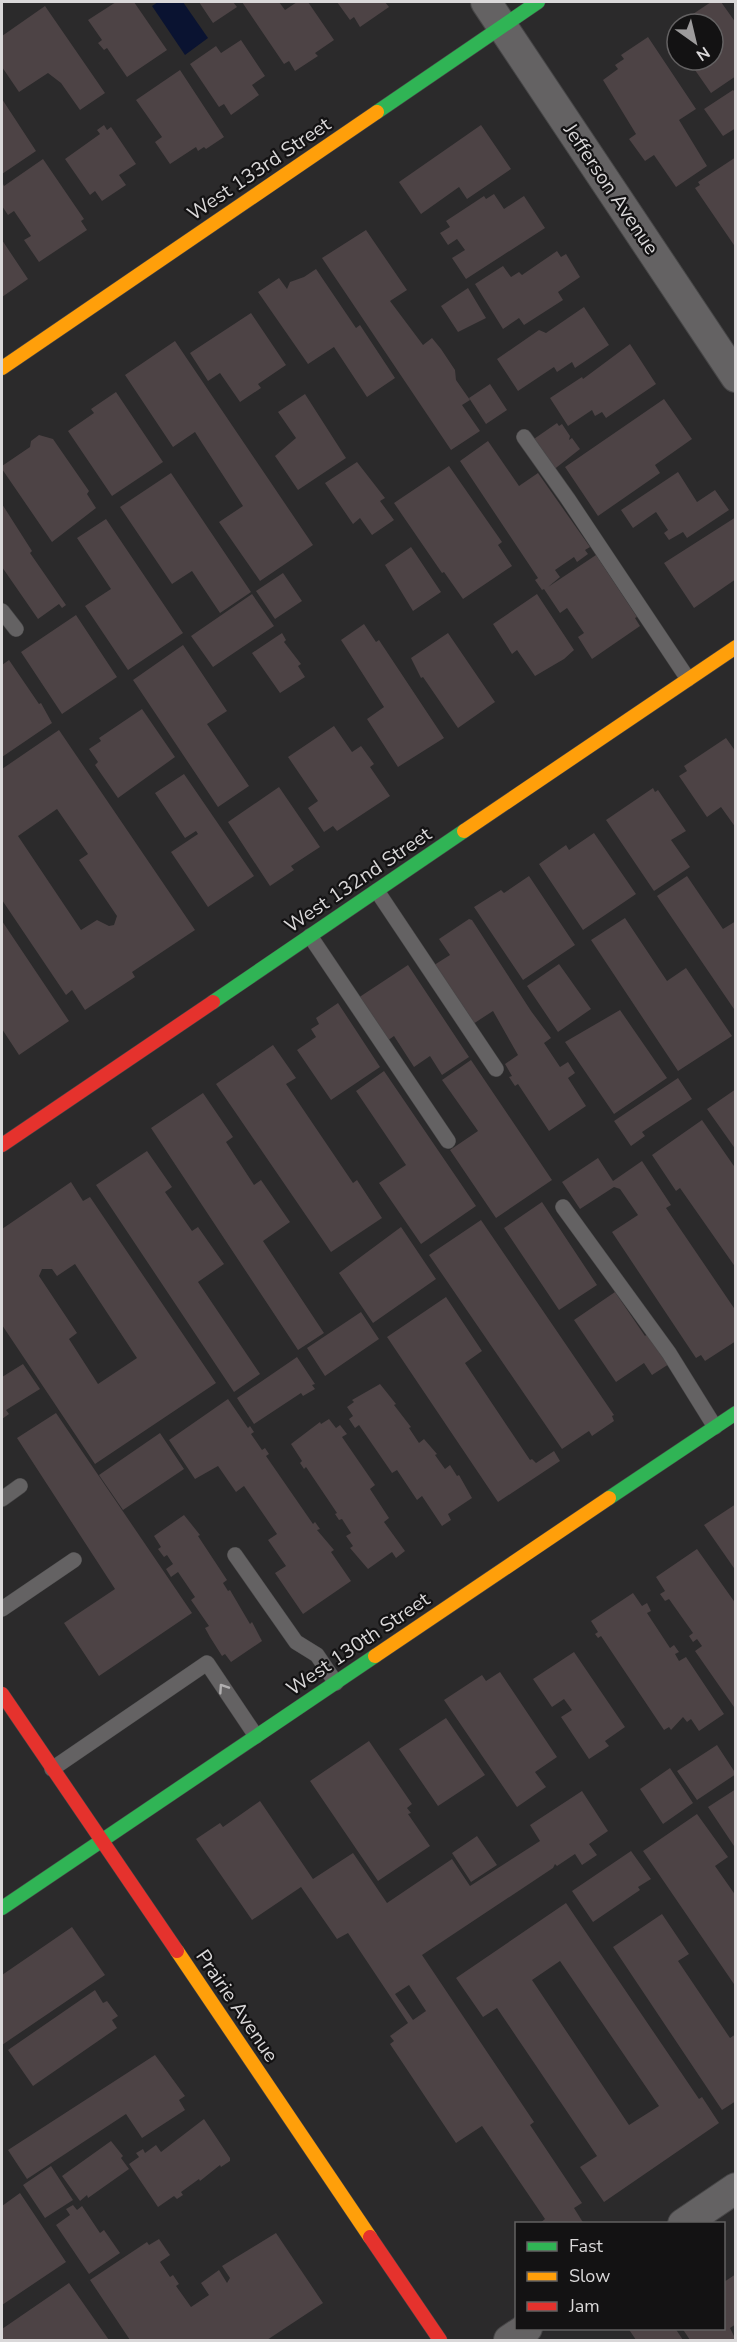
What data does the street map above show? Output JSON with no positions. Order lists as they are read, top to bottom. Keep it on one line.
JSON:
{"streets":{"street":["West 133rd Street","Jefferson Avenue","West 132nd Street","West 130th Street","Prairie Avenue"]},"crossings":[["West 133rd Street","Jefferson Avenue"],["West 130th Street","Prairie Avenue"]],"legend":["Fast","Slow","Jam"],"north":"bottom right"}
